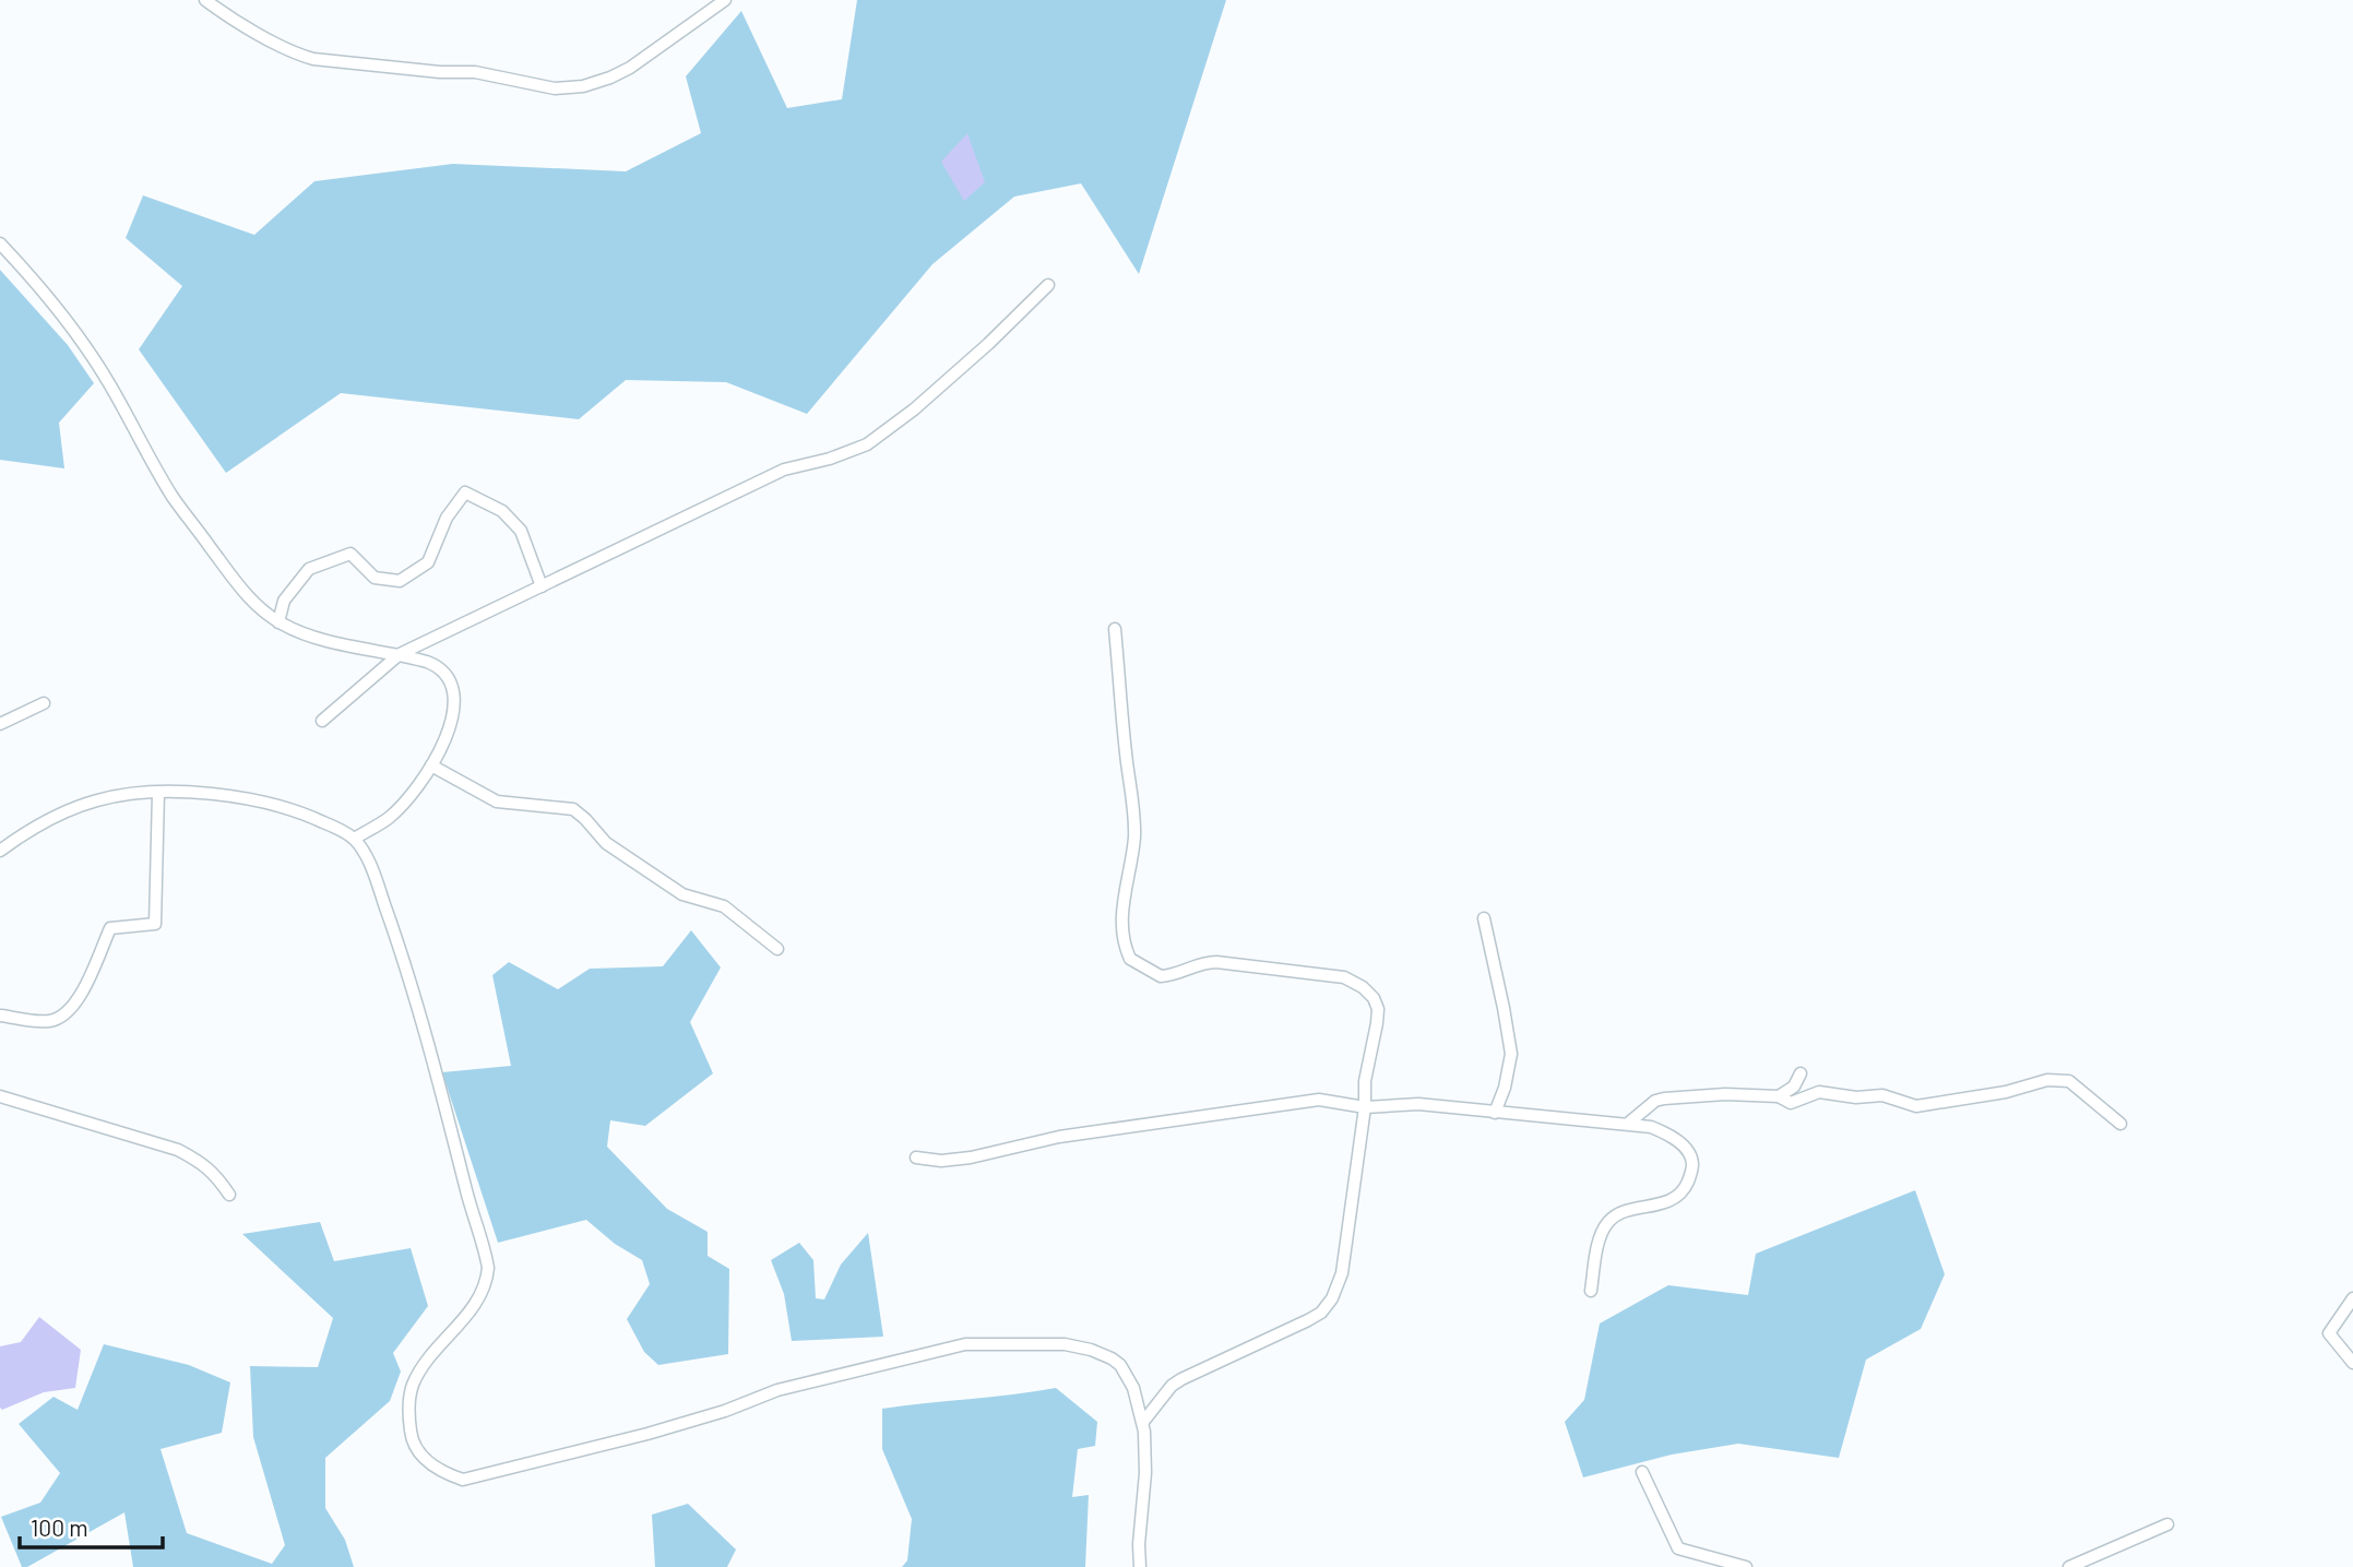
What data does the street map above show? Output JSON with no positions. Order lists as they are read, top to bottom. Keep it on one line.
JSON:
{"scale_bar":"100 m"}
